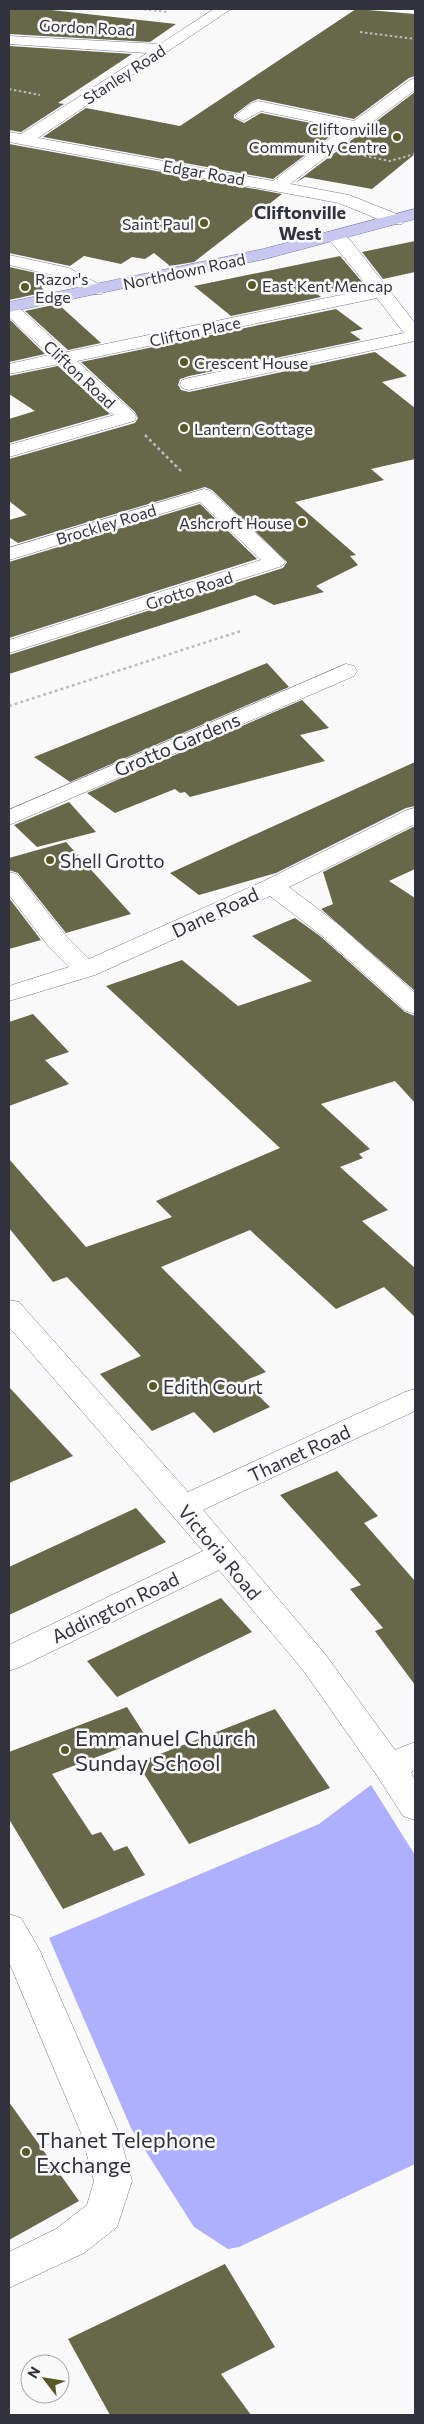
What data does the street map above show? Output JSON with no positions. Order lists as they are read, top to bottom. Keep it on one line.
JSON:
{"streets":{"main road":["Northdown Road"],"street":["Gordon Road","Stanley Road","Edgar Road","Clifton Place","Clifton Road","Brockley Road","Grotto Road","Grotto Gardens","Dane Road","Thanet Road","Victoria Road","Addington Road"]},"crossings":[["Gordon Road","Stanley Road"],["Stanley Road","Edgar Road"],["Edgar Road","Northdown Road"],["Northdown Road","Clifton Road"],["Clifton Place","Clifton Road"],["Brockley Road","Grotto Road"],["Thanet Road","Victoria Road"],["Victoria Road","Addington Road"]],"districts":["Cliftonville West"],"places":["Cliftonville Community Centre","Saint Paul","East Kent Mencap","Razor's Edge","Crescent House","Lantern Cottage","Ashcroft House","Shell Grotto","Edith Court","Emmanuel Church Sunday School","Thanet Telephone Exchange"],"north":"top left"}
